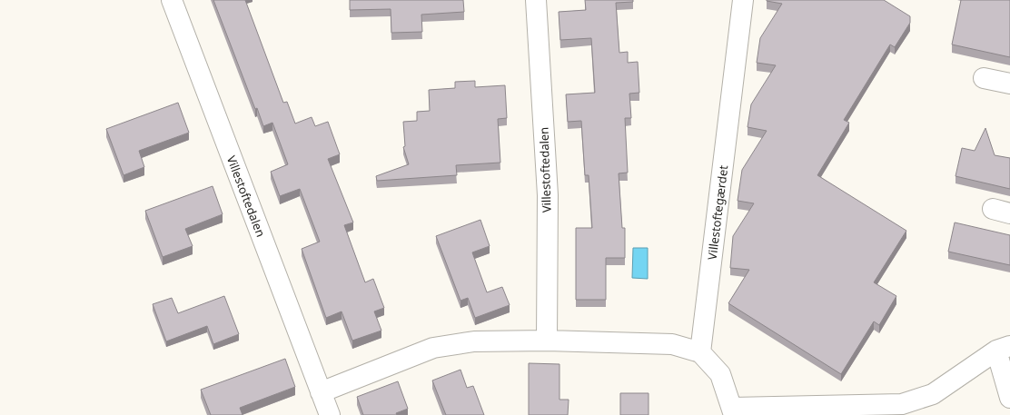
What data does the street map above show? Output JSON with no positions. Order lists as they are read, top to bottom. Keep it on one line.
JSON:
{"streets":{"street":["Villestoftedalen","Villestoftegærdet"]}}
